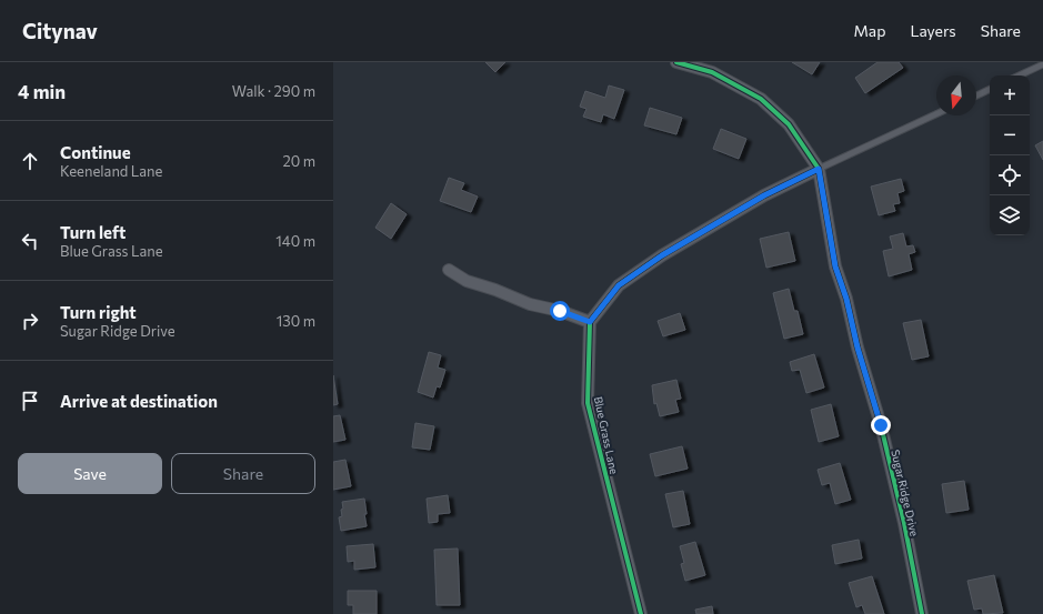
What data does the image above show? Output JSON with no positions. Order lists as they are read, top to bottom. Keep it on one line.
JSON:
{"streets":{"street":["Blue Grass Lane","Sugar Ridge Drive"]},"north":"bottom","page":{"header":"Citynav","nav":["Map","Layers","Share"],"heading":["4 min","Walk · 290 m"],"map_buttons":["+","−"],"list":[["Continue","Keeneland Lane","20 m"],["Turn left","Blue Grass Lane","140 m"],["Turn right","Sugar Ridge Drive","130 m"],"Arrive at destination"],"buttons":["Save","Share"]}}
